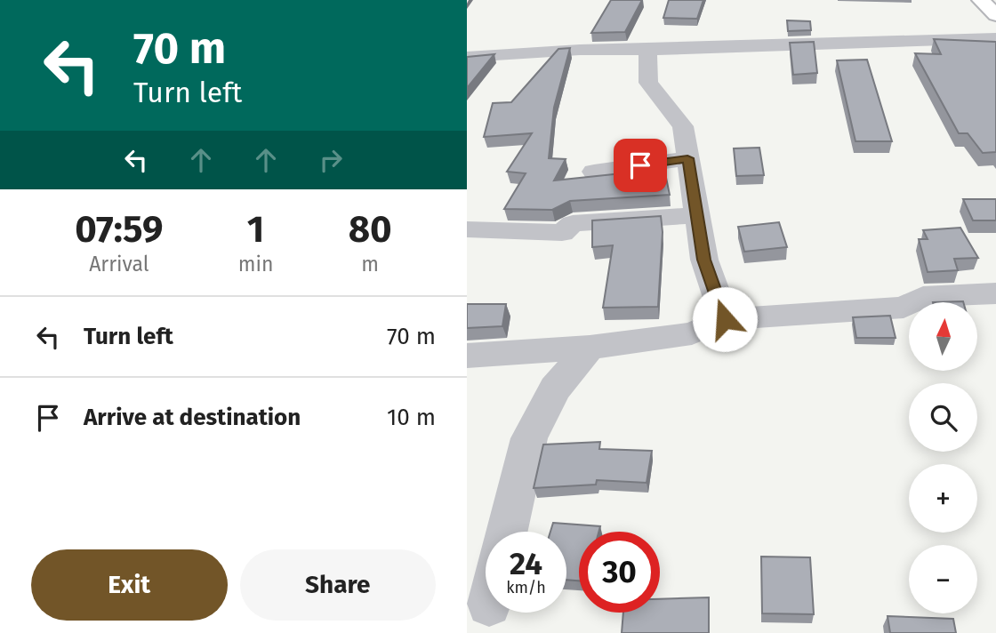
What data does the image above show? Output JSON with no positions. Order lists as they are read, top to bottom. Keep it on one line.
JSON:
{"north":"top","page":{"turn":["70 m","Turn left"],"eta":["07:59","Arrival","1","min","80","m"],"list":[{"name":"Turn left","value":"70 m"},{"name":"Arrive at destination","value":"10 m"}],"map_buttons":["+","−"],"speed":"24 km/h","limit":"30","buttons":["Exit","Share"]}}
